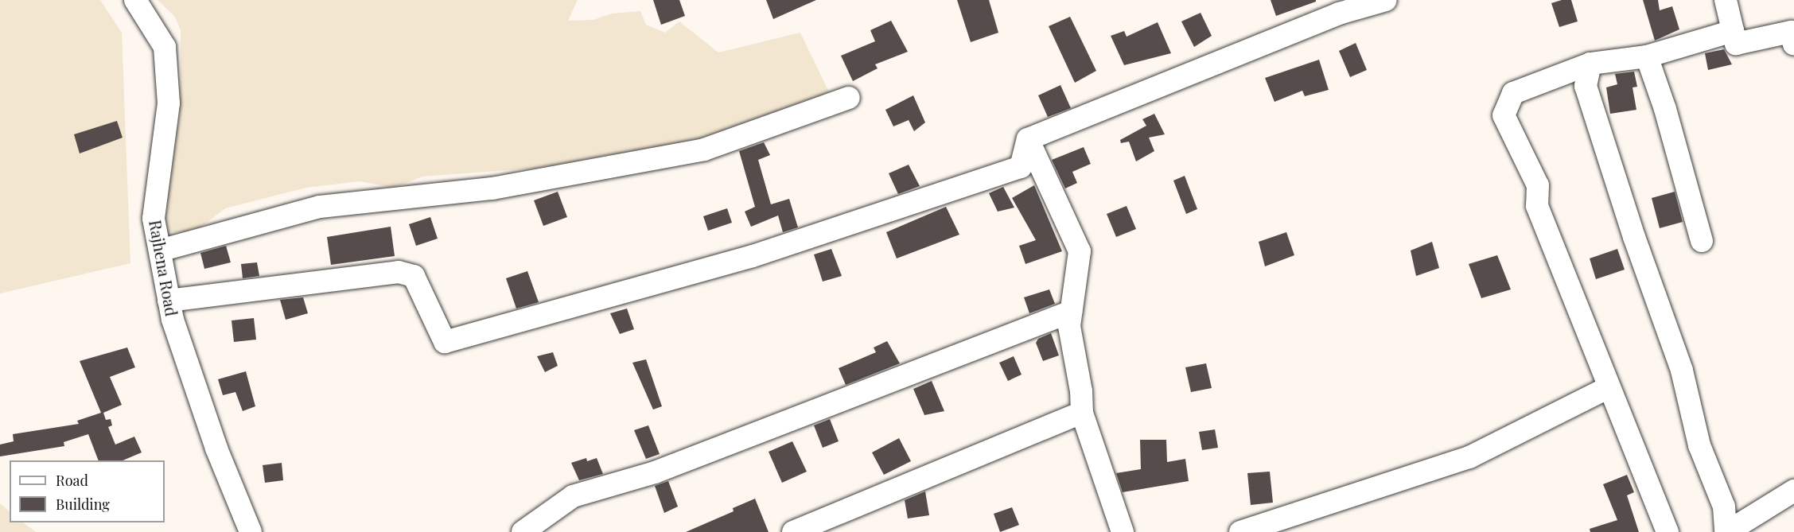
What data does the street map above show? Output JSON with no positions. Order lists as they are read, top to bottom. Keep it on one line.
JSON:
{"streets":{"street":["Rajhena Road"]},"legend":["Road","Building"]}
